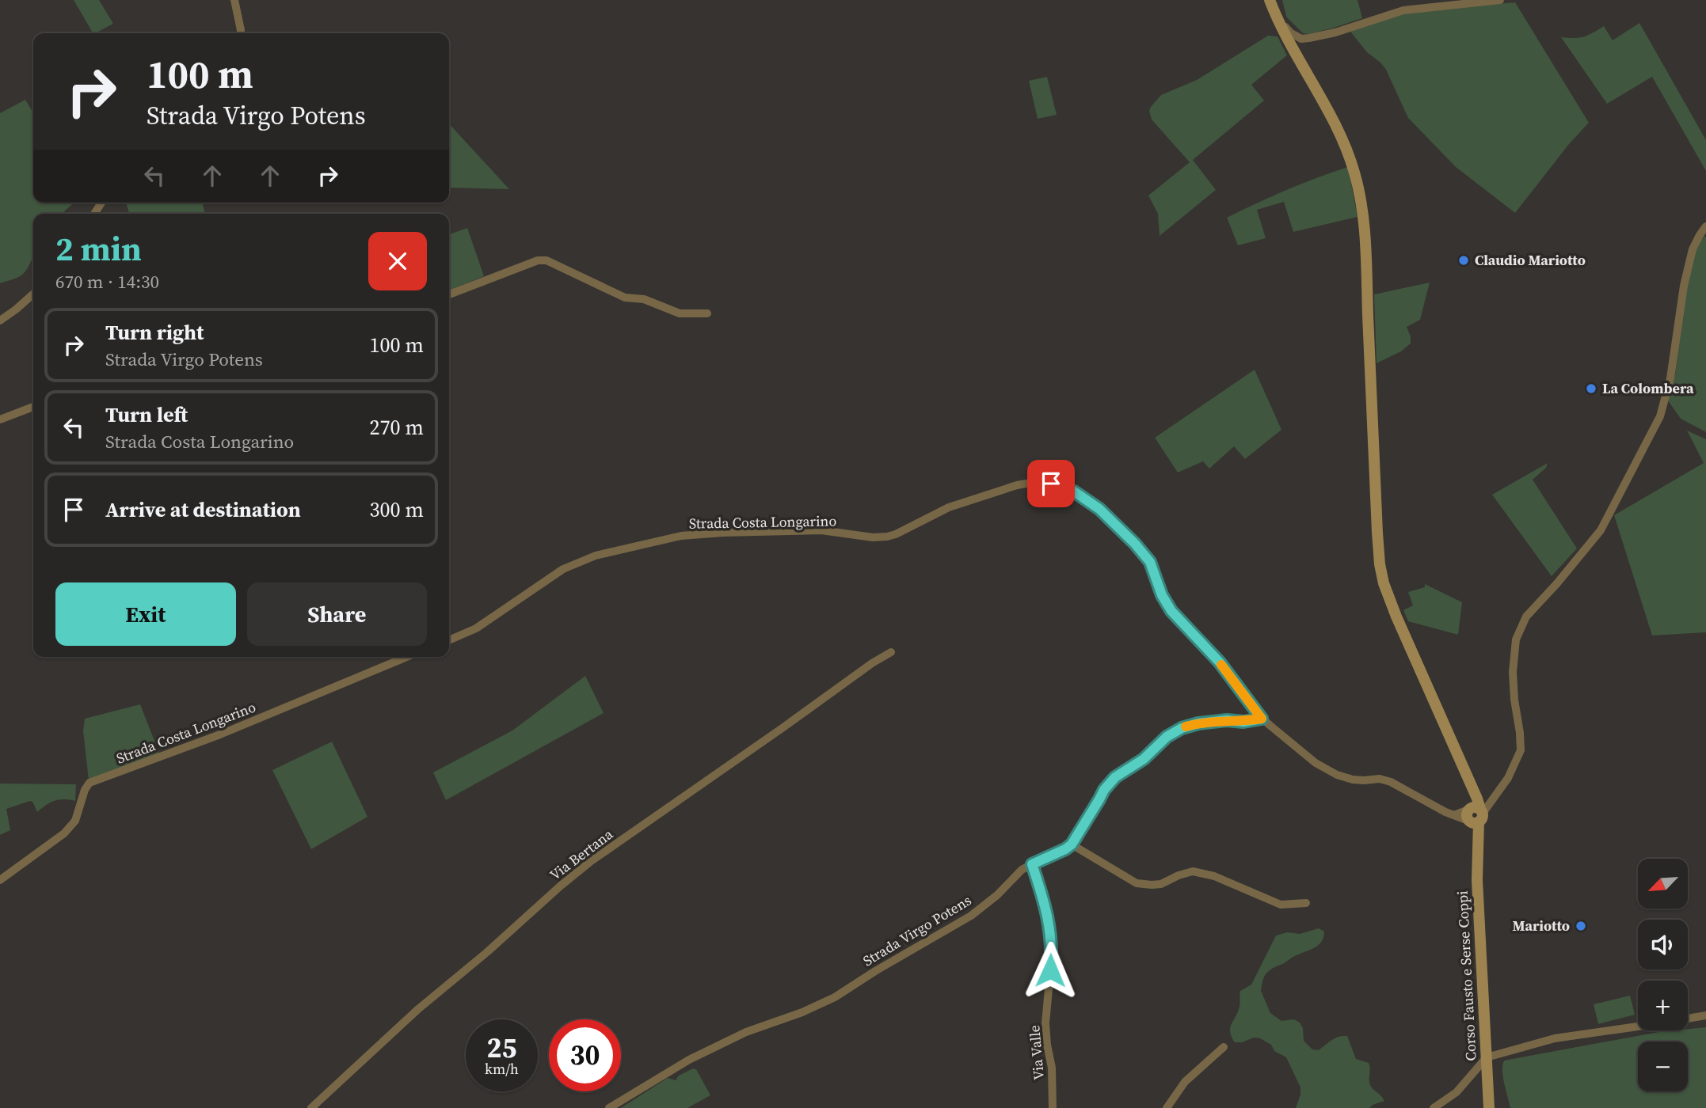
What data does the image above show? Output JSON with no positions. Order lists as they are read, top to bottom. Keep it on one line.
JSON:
{"streets":{"street":["Strada Costa Longarino","Via Bertana","Strada Virgo Potens","Corso Fausto e Serse Coppi","Via Valle"]},"crossings":[["Strada Costa Longarino","Corso Fausto e Serse Coppi"],["Strada Virgo Potens","Via Valle"]],"places":["Claudio Mariotto","La Colombera","Mariotto"],"north":"bottom left","page":{"turn":["100 m","Strada Virgo Potens"],"heading":["2 min","670 m · 14:30"],"list":[{"name":"Turn right","note":"Strada Virgo Potens","value":"100 m"},{"name":"Turn left","note":"Strada Costa Longarino","value":"270 m"},{"name":"Arrive at destination","value":"300 m"}],"buttons":["Exit","Share"],"map_buttons":["+","−"],"speed":"25 km/h","limit":"30"}}
